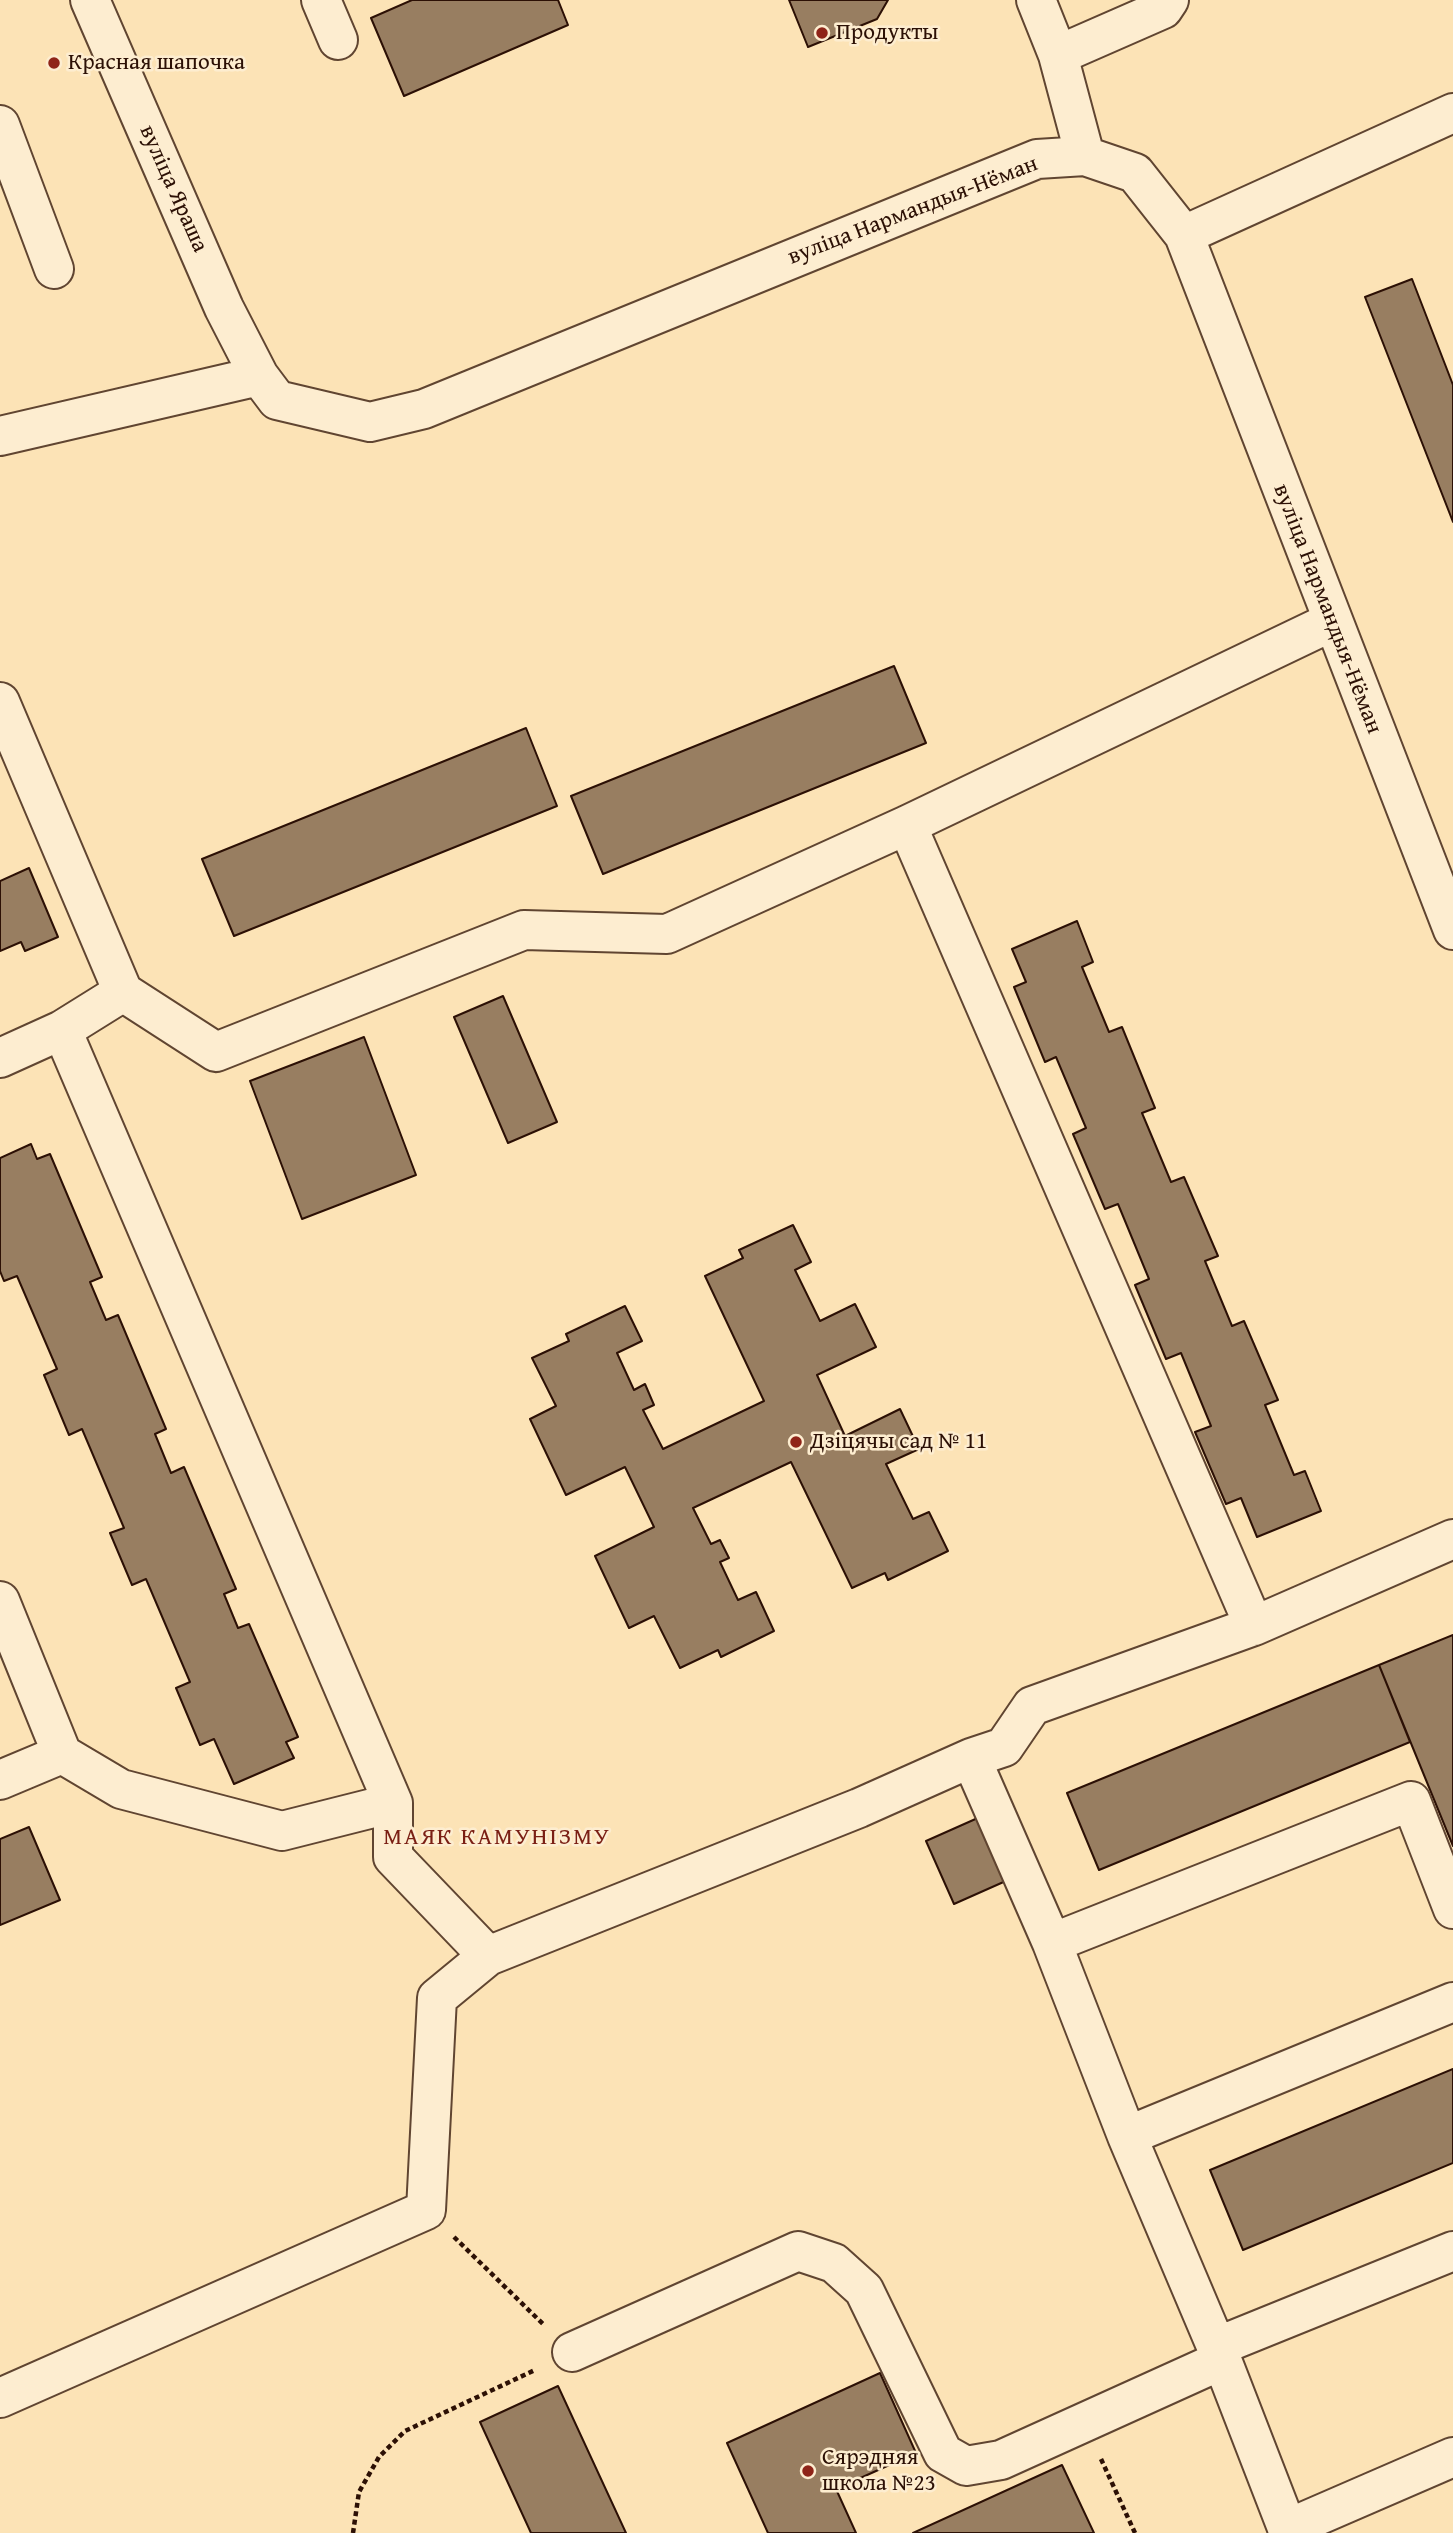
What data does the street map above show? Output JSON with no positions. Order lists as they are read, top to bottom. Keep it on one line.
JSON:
{"streets":{"street":["вуліца Яраша","вуліца Нармандыя-Нёман"]},"crossings":[["вуліца Яраша","вуліца Нармандыя-Нёман"]],"districts":["МАЯК КАМУНІЗМУ"],"places":["Продукты","Красная шапочка","Дзіцячы сад № 11","Сярэдняя школа №23"]}
